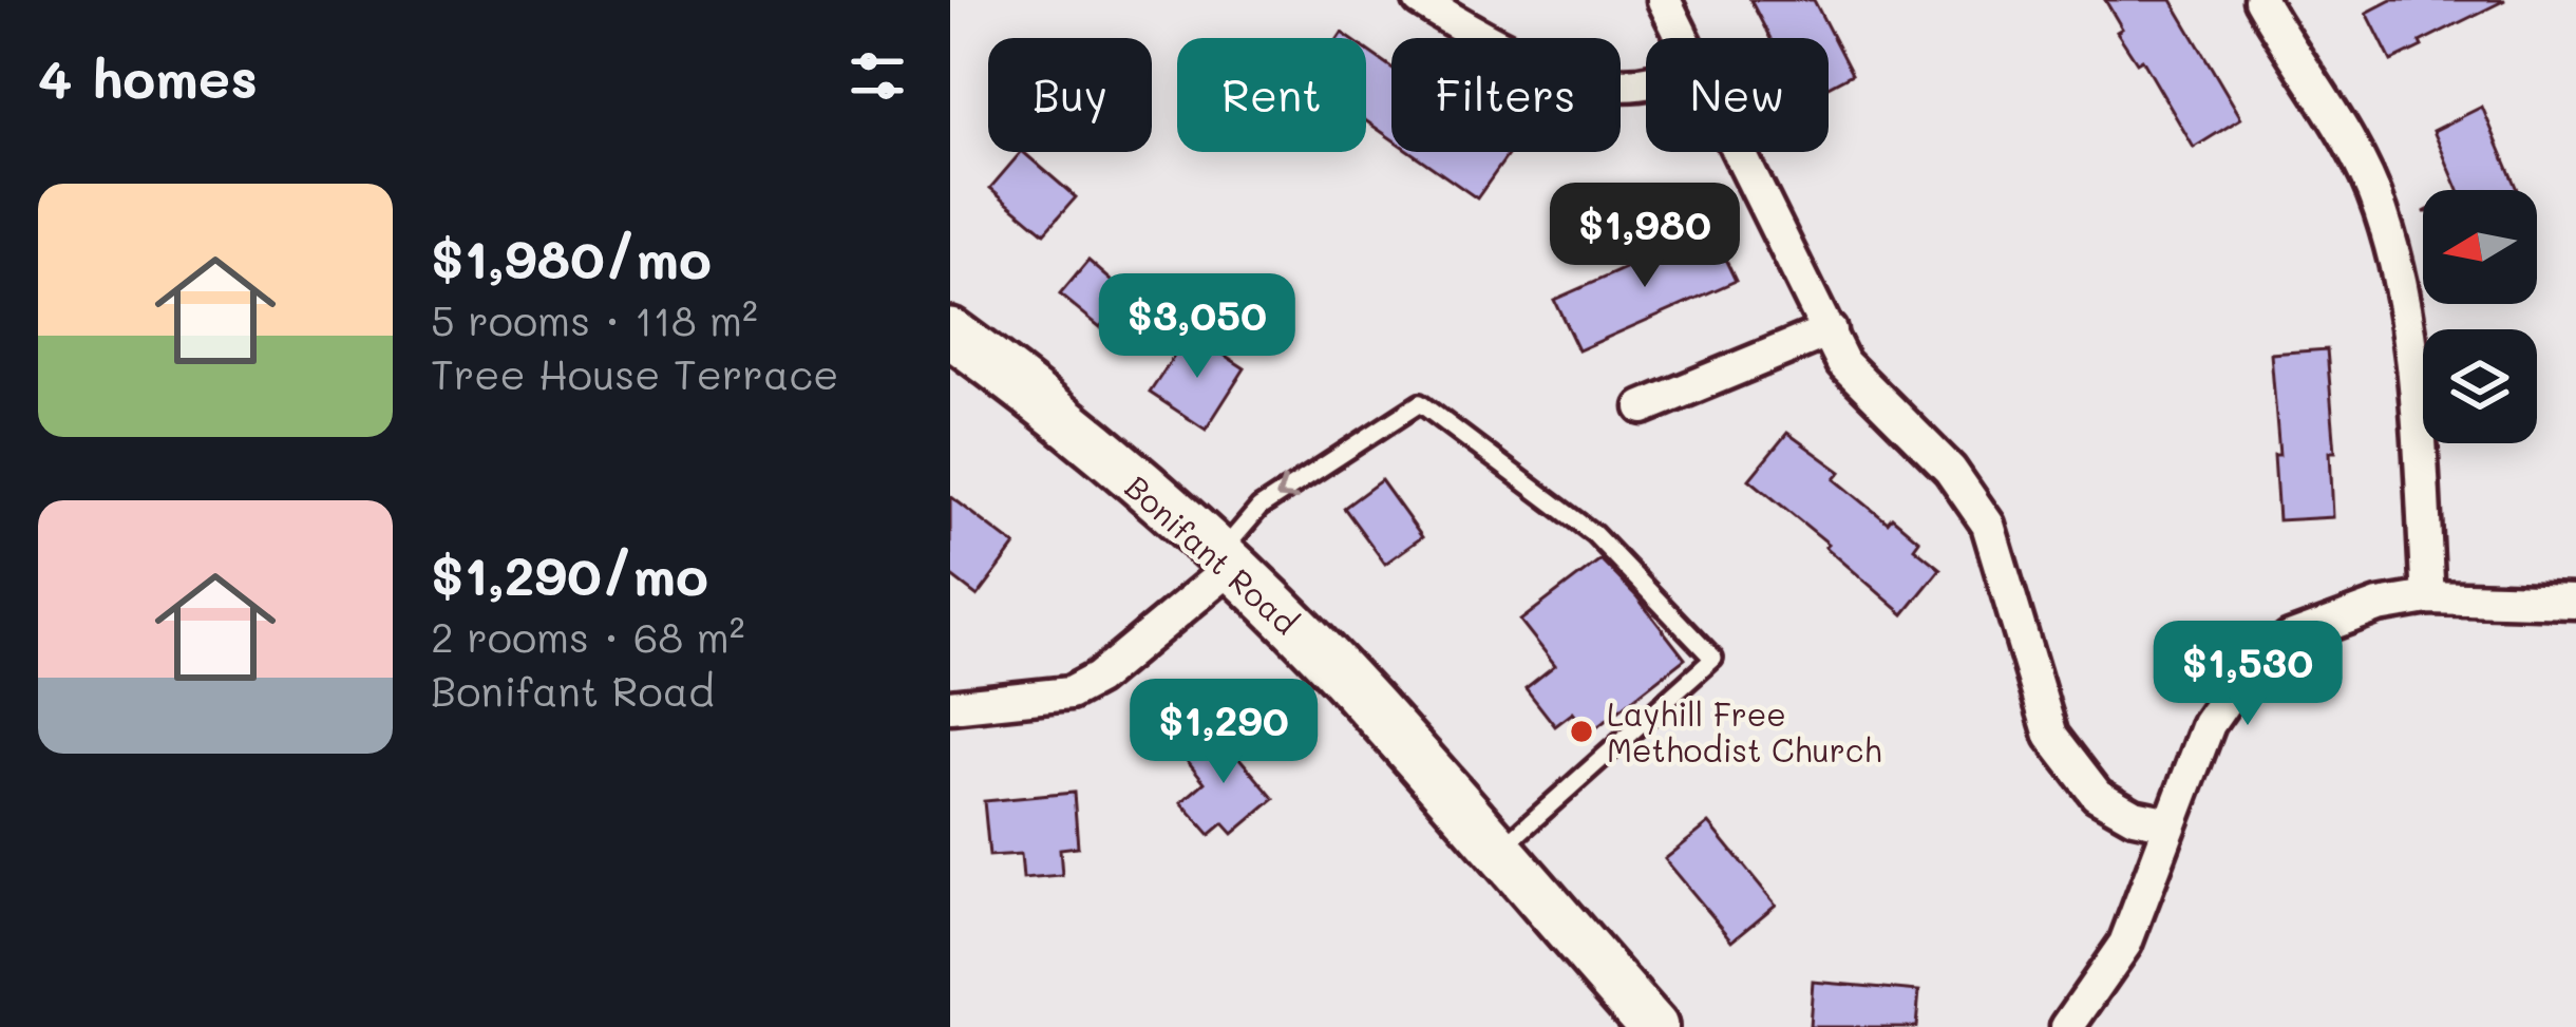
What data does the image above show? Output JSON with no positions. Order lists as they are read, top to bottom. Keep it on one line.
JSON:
{"streets":{"main road":["Bonifant Road"]},"places":["Layhill Free Methodist Church"],"north":"left","page":{"heading":"4 homes","chip":["Buy","Rent","Filters","New"],"list":[{"name":"$1,980/mo","note":"5 rooms · 118 m² · Tree House Terrace"},{"name":"$1,290/mo","note":"2 rooms · 68 m² · Bonifant Road"}],"price":["$1,980","$3,050","$1,530","$1,290"]}}
